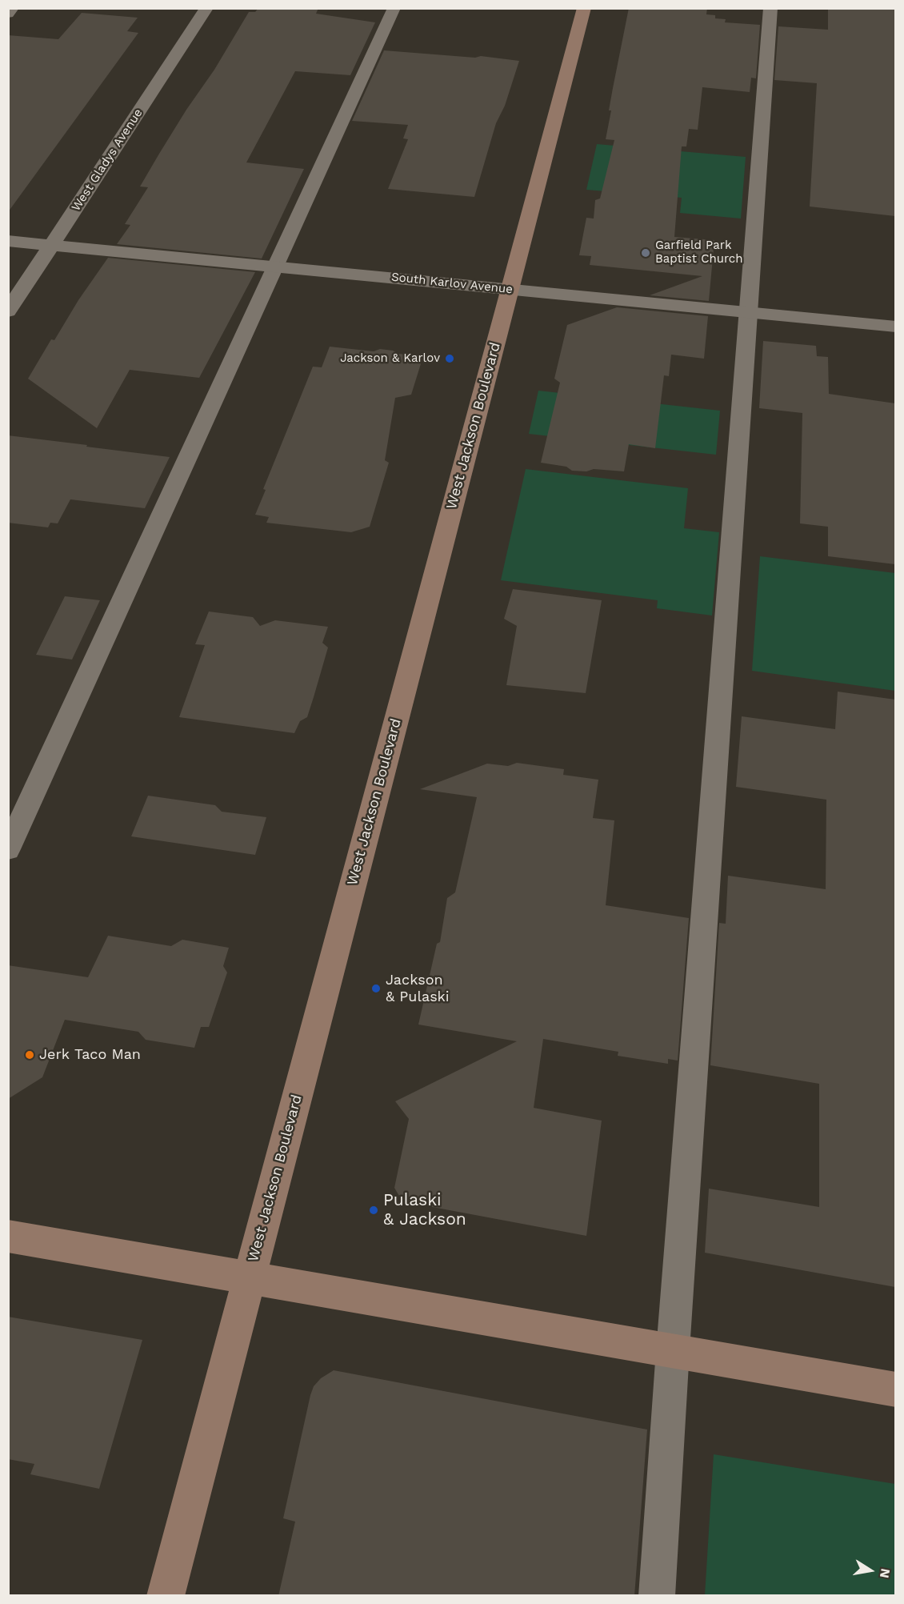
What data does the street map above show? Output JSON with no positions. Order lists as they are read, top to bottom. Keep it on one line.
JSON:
{"streets":{"street":["West Gladys Avenue","South Karlov Avenue","West Jackson Boulevard"]},"crossings":[["West Gladys Avenue","South Karlov Avenue"],["South Karlov Avenue","West Jackson Boulevard"]],"places":["Garfield Park Baptist Church","Jackson & Karlov","Jackson & Pulaski","Jerk Taco Man","Pulaski & Jackson"],"north":"right"}
